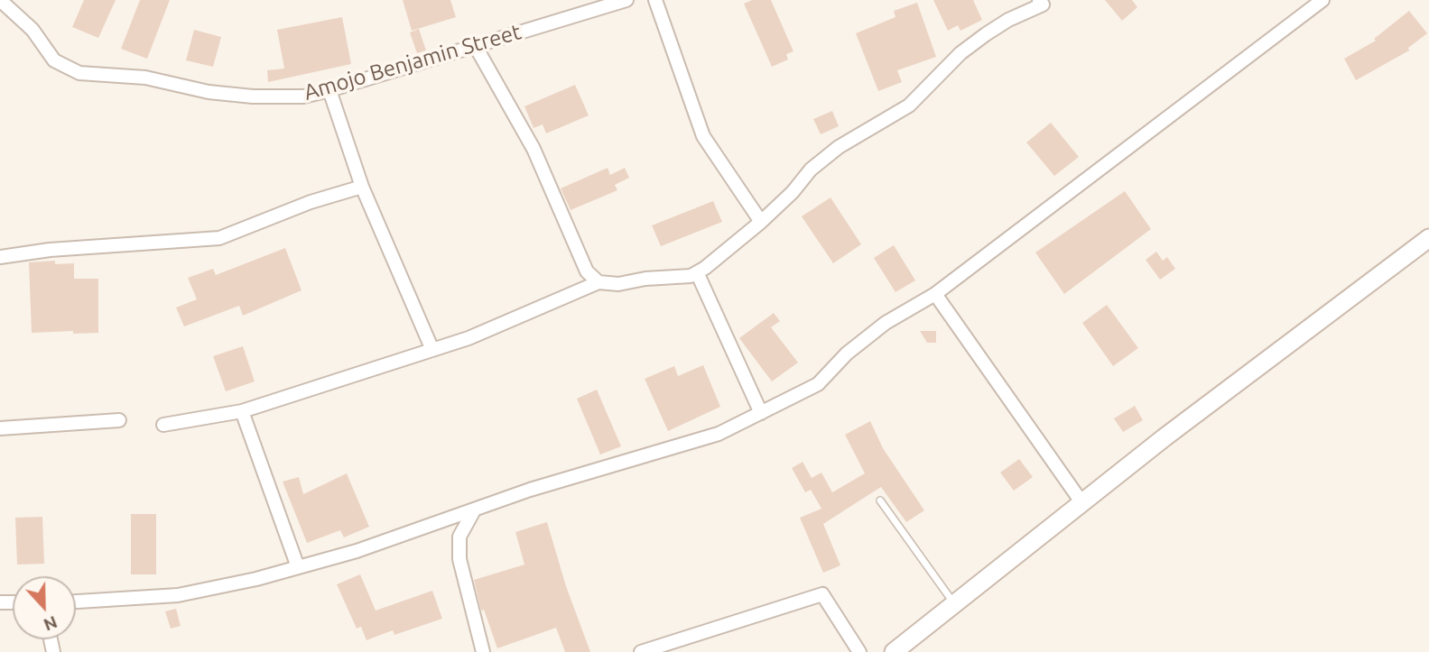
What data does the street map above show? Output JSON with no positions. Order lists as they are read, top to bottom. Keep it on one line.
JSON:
{"streets":{"street":["Amojo Benjamin Street"]},"north":"bottom"}
